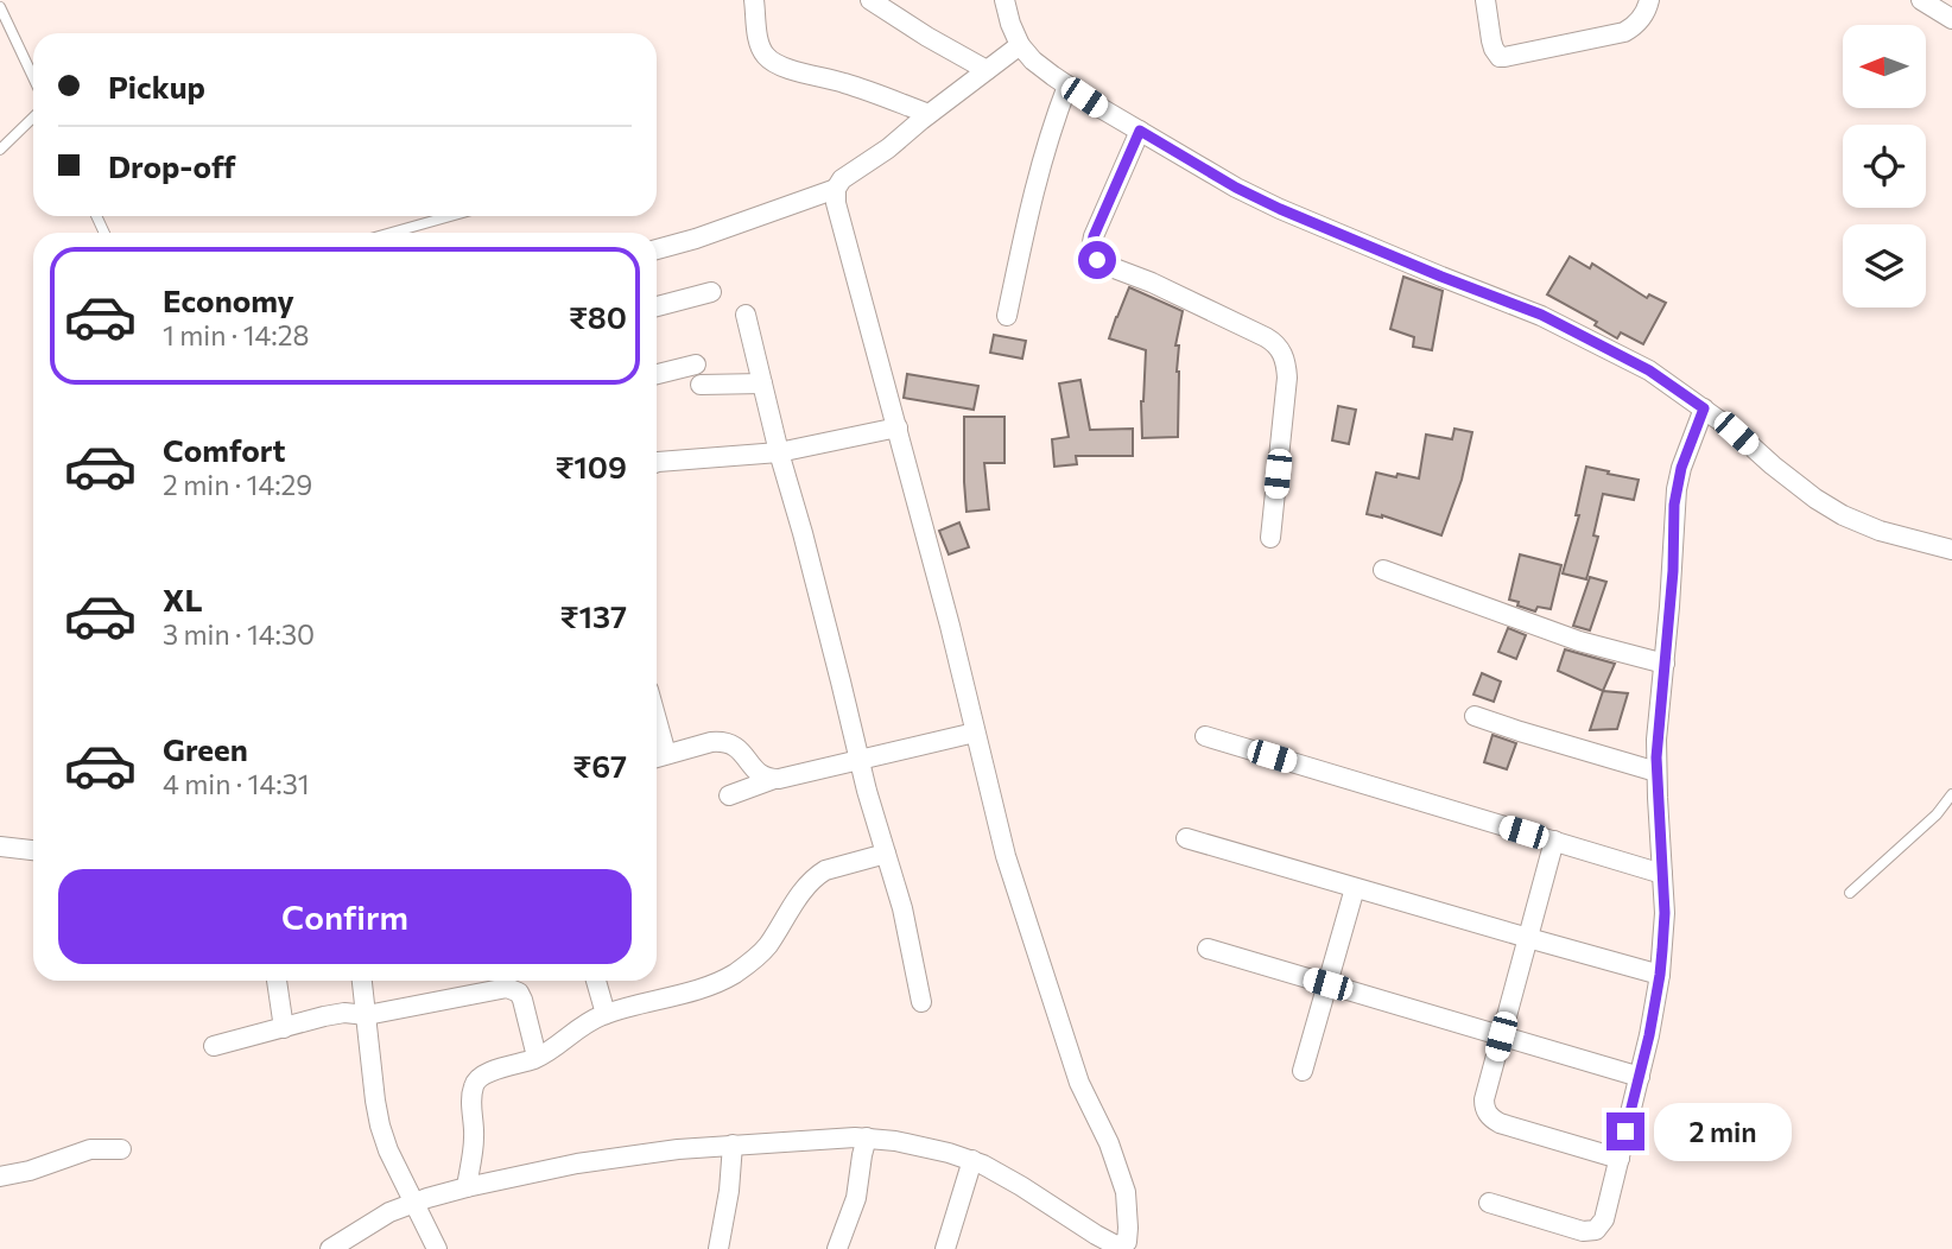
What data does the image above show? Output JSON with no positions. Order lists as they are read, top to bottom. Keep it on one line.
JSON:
{"north":"left","page":{"banner":["Pickup","Drop-off"],"list":[{"name":"Economy","note":"1 min · 14:28","value":"₹80"},{"name":"Comfort","note":"2 min · 14:29","value":"₹109"},{"name":"XL","note":"3 min · 14:30","value":"₹137"},{"name":"Green","note":"4 min · 14:31","value":"₹67"}],"buttons":"Confirm","bubble":"2 min"}}
